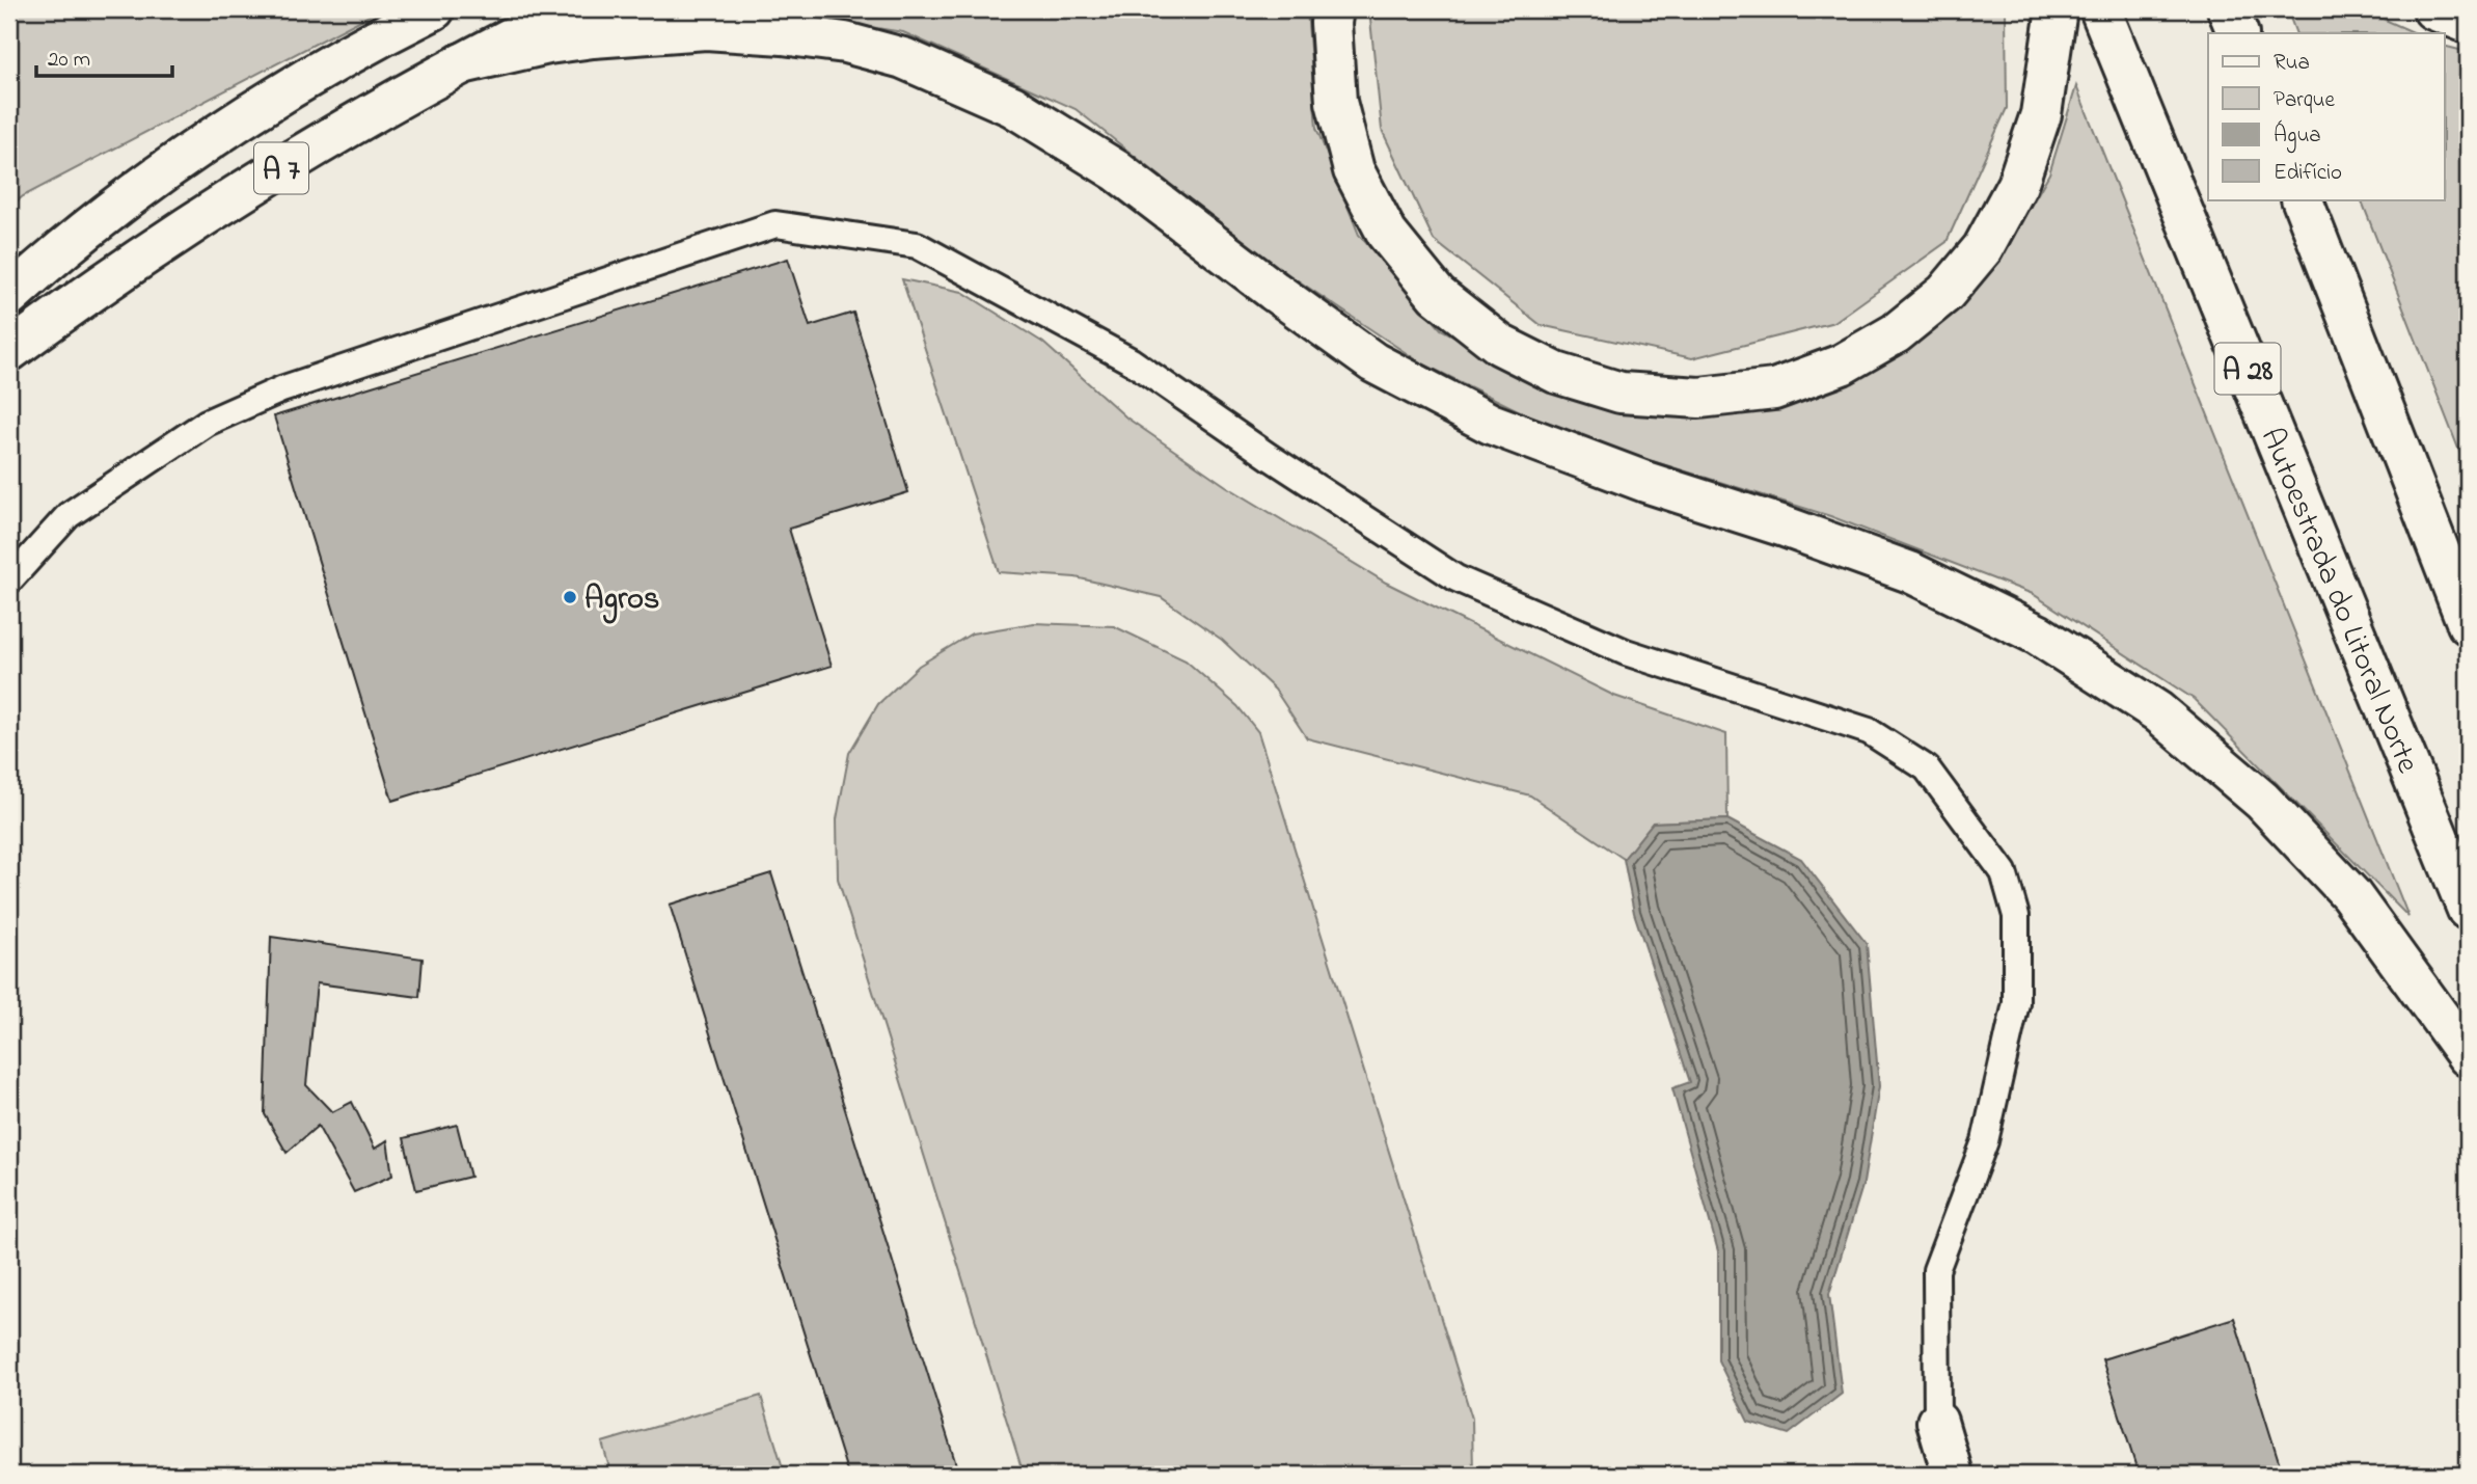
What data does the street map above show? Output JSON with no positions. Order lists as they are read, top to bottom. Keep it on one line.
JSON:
{"streets":{"main road":["A 7","A 28","Autoestrada do Litoral Norte"]},"places":["Agros"],"legend":["Rua","Parque","Água","Edifício"],"scale_bar":"20 m"}
